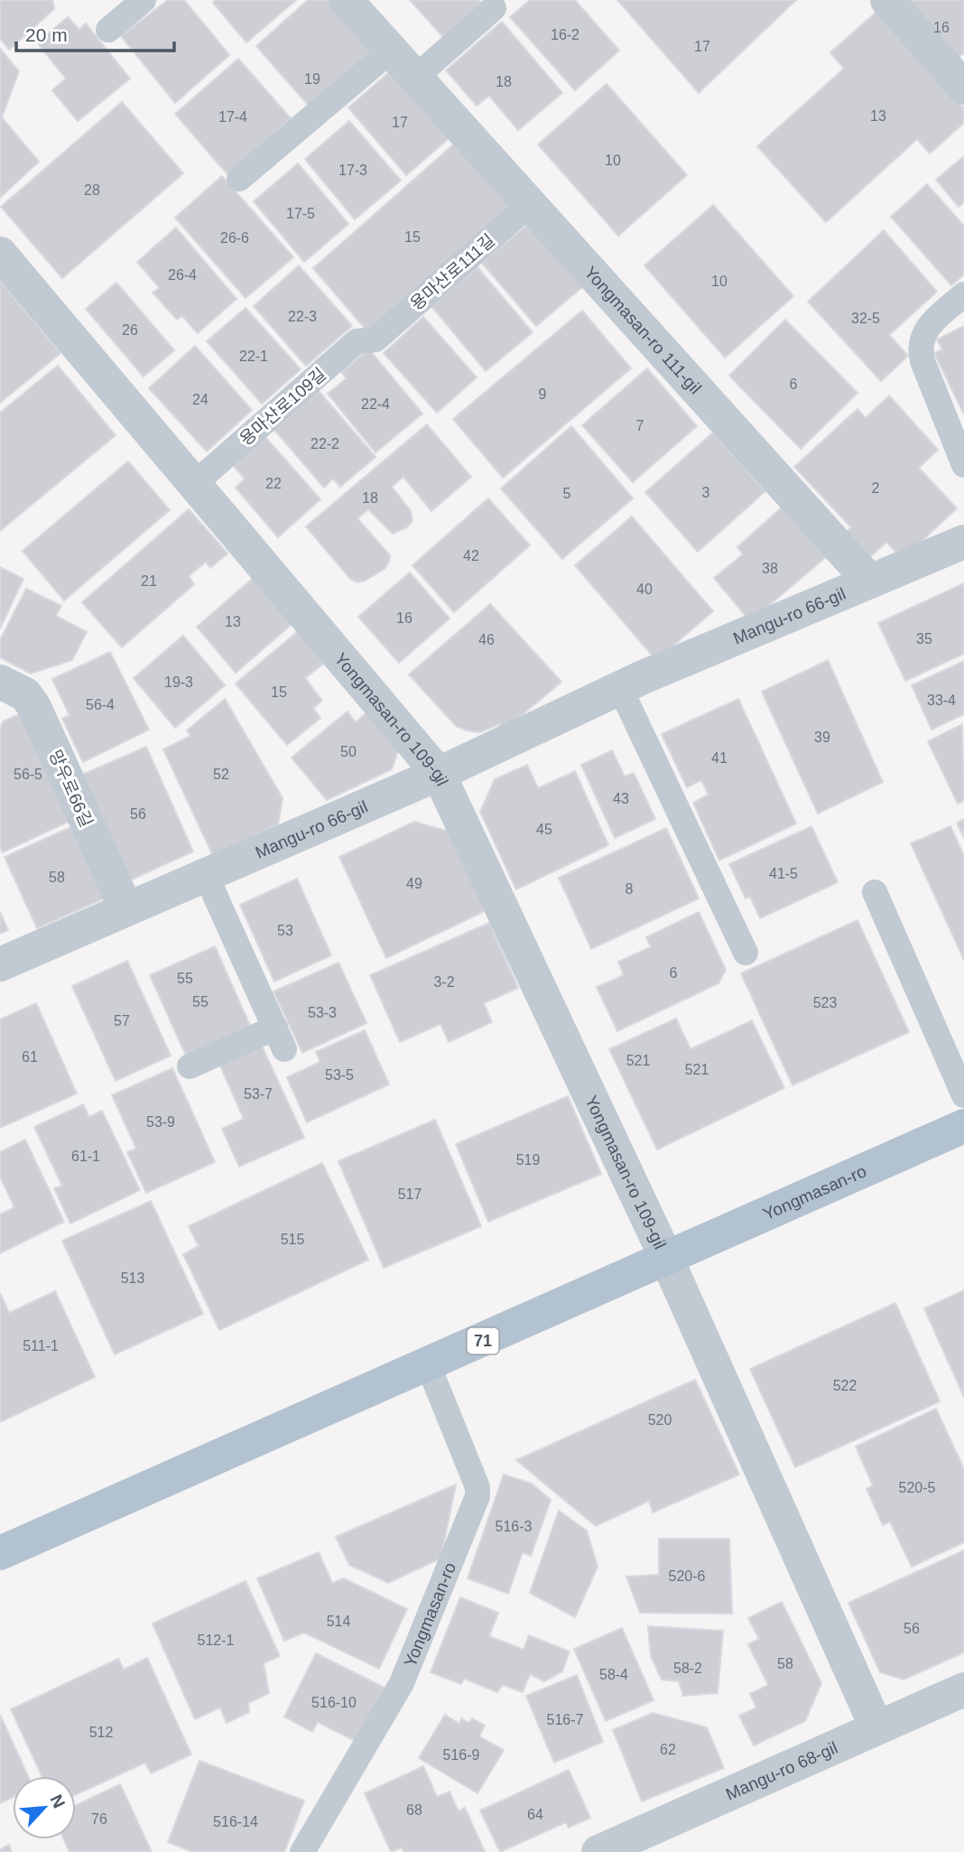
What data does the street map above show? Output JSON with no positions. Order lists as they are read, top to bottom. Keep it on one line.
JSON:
{"streets":{"main road":["Yongmasan-ro","71"],"street":["Yongmasan-ro 111-gil","Mangu-ro 66-gil","Yongmasan-ro 109-gil","망우로66길","Mangu-ro 68-gil"],"lane":["용마산로111길","용마산로109길"]},"crossings":[["용마산로111길","Yongmasan-ro 111-gil"],["용마산로111길","용마산로109길"],["Yongmasan-ro 111-gil","Mangu-ro 66-gil"],["용마산로109길","Yongmasan-ro 109-gil"],["Mangu-ro 66-gil","Yongmasan-ro 109-gil"],["Mangu-ro 66-gil","망우로66길"],["Yongmasan-ro 109-gil","Yongmasan-ro"]],"house_numbers":["16","16-2","17","19","18","13","17-4","17","10","17-3","28","17-5","15","26-6","26-4","10","22-3","32-5","26","22-1","6","9","24","22-4","7","22-2","22","2","3","5","18","42","38","21","40","16","13","35","46","19-3","15","33-4","56-4","39","50","41","56-5","52","43","56","45","41-5","58","49","8","53","6","55","3-2","55","523","53-3","57","61","521","521","53-5","53-7","53-9","61-1","519","517","515","513","511-1","522","520","520-5","516-3","520-6","514","56","512-1","58","58-2","58-4","516-10","516-7","512","62","516-9","68","64","76","516-14"],"scale_bar":"20 m","north":"top right"}
